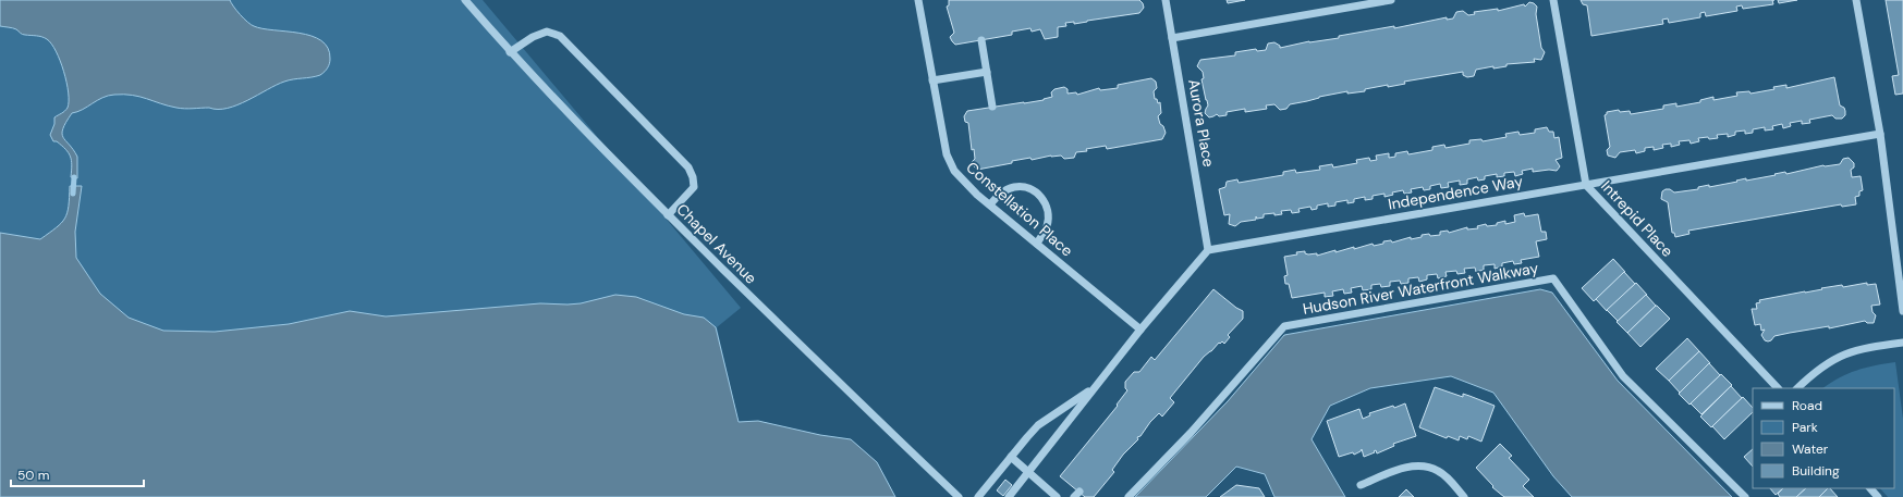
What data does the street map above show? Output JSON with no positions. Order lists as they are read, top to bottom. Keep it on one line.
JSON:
{"streets":{"street":["Aurora Place","Independence Way","Constellation Place","Intrepid Place","Chapel Avenue","Hudson River Waterfront Walkway"]},"crossings":[["Aurora Place","Independence Way"],["Independence Way","Intrepid Place"]],"legend":["Road","Park","Water","Building"],"scale_bar":"50 m"}
